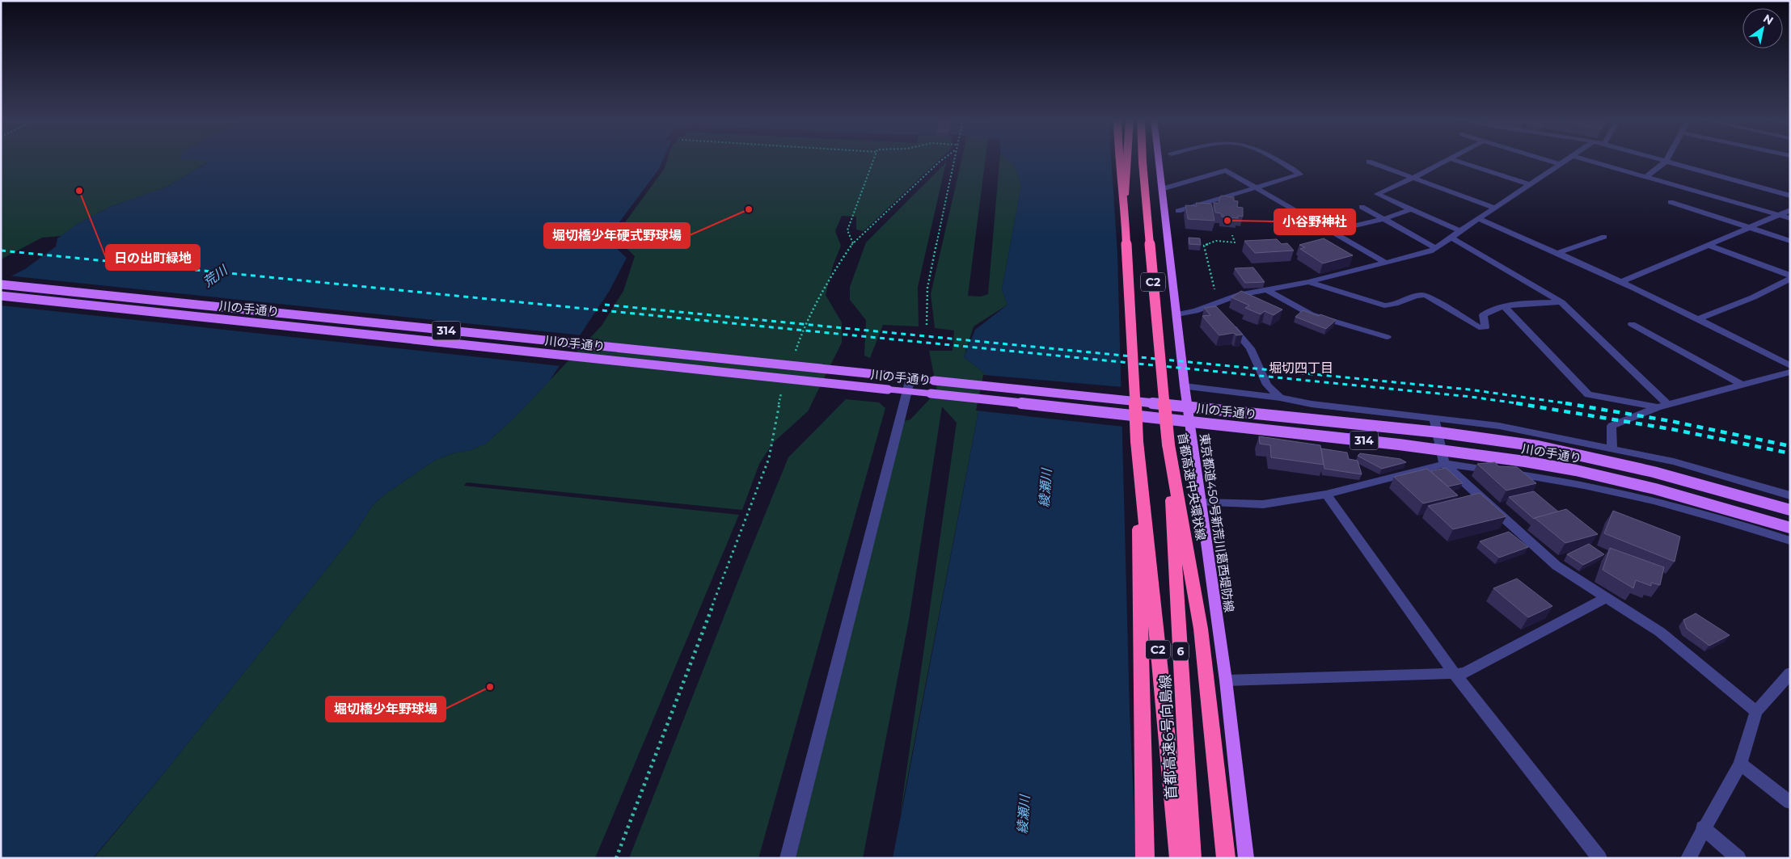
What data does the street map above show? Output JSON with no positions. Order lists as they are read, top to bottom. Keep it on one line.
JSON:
{"streets":{"highway":["C2","首都高速中央環状線","6","首都高速6号向島線"],"main road":["川の手通り","314","東京都道450号新荒川葛西堤防線"]},"crossings":[["首都高速中央環状線","首都高速6号向島線"]],"districts":["堀切四丁目"],"water":["荒川","綾瀬川"],"places":["日の出町緑地","堀切橋少年硬式野球場","小谷野神社","堀切橋少年野球場"],"north":"top right"}
